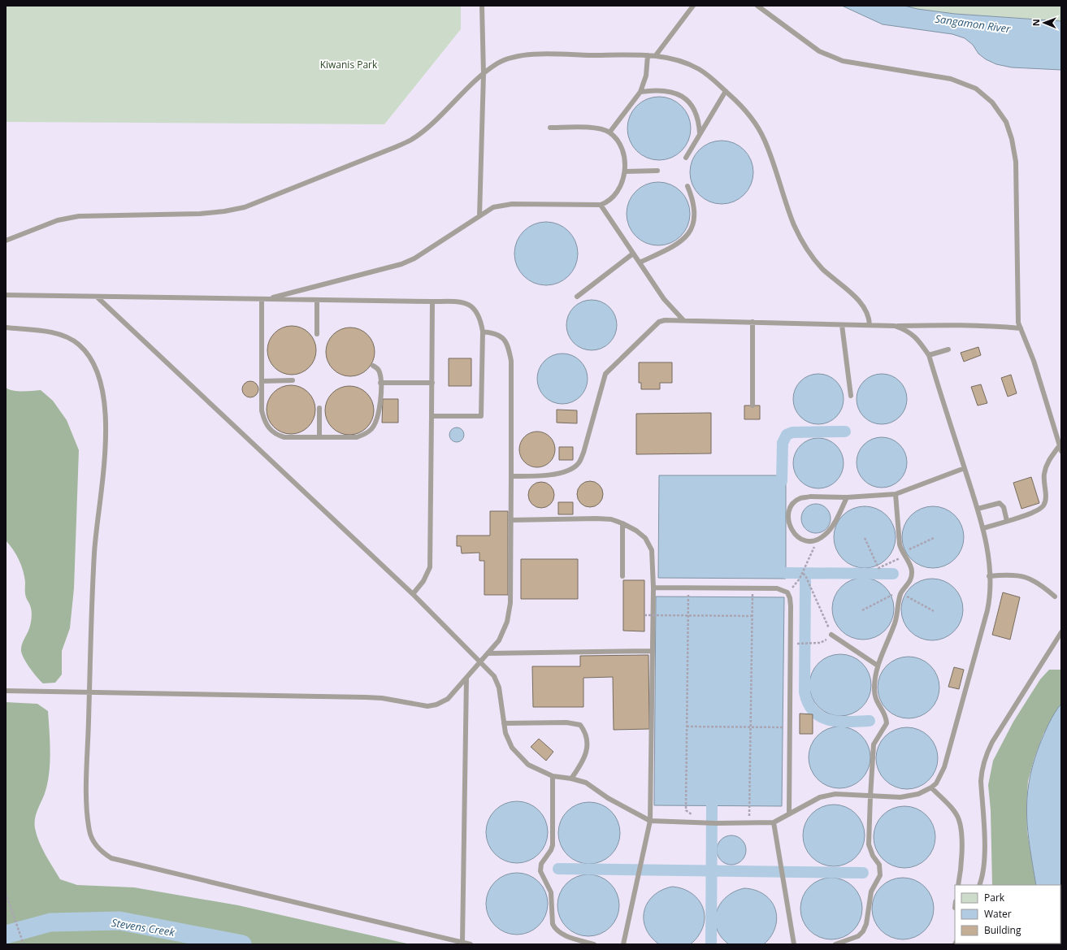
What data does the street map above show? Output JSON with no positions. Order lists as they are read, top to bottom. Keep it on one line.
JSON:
{"water":["Sangamon River","Stevens Creek"],"parks":["Kiwanis Park"],"legend":["Park","Water","Building"],"north":"left"}
